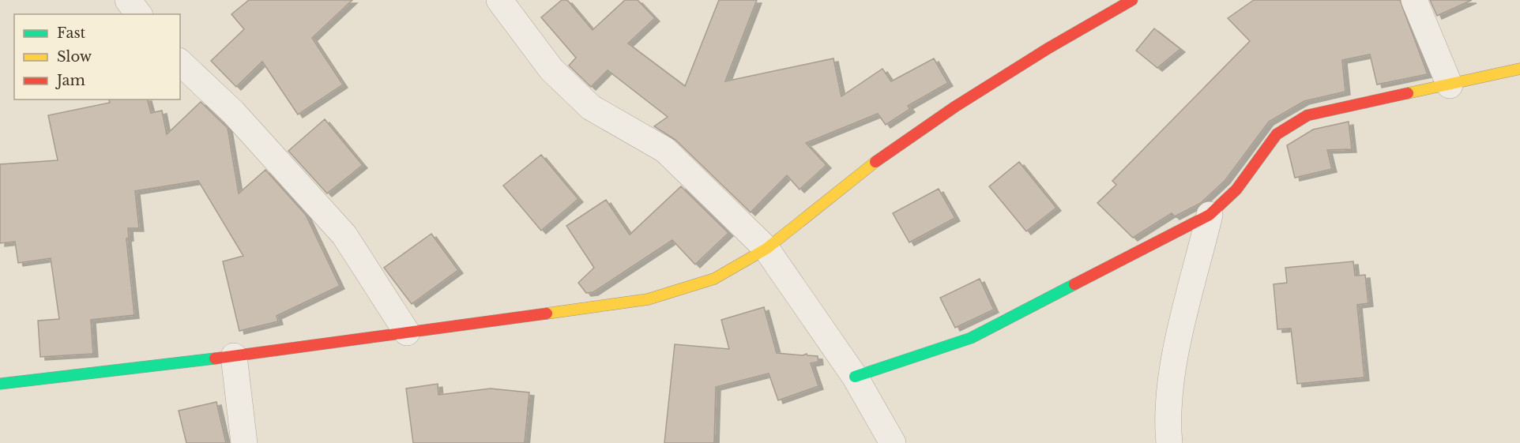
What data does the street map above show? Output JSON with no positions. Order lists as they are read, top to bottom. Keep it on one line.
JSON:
{"legend":["Fast","Slow","Jam"]}
